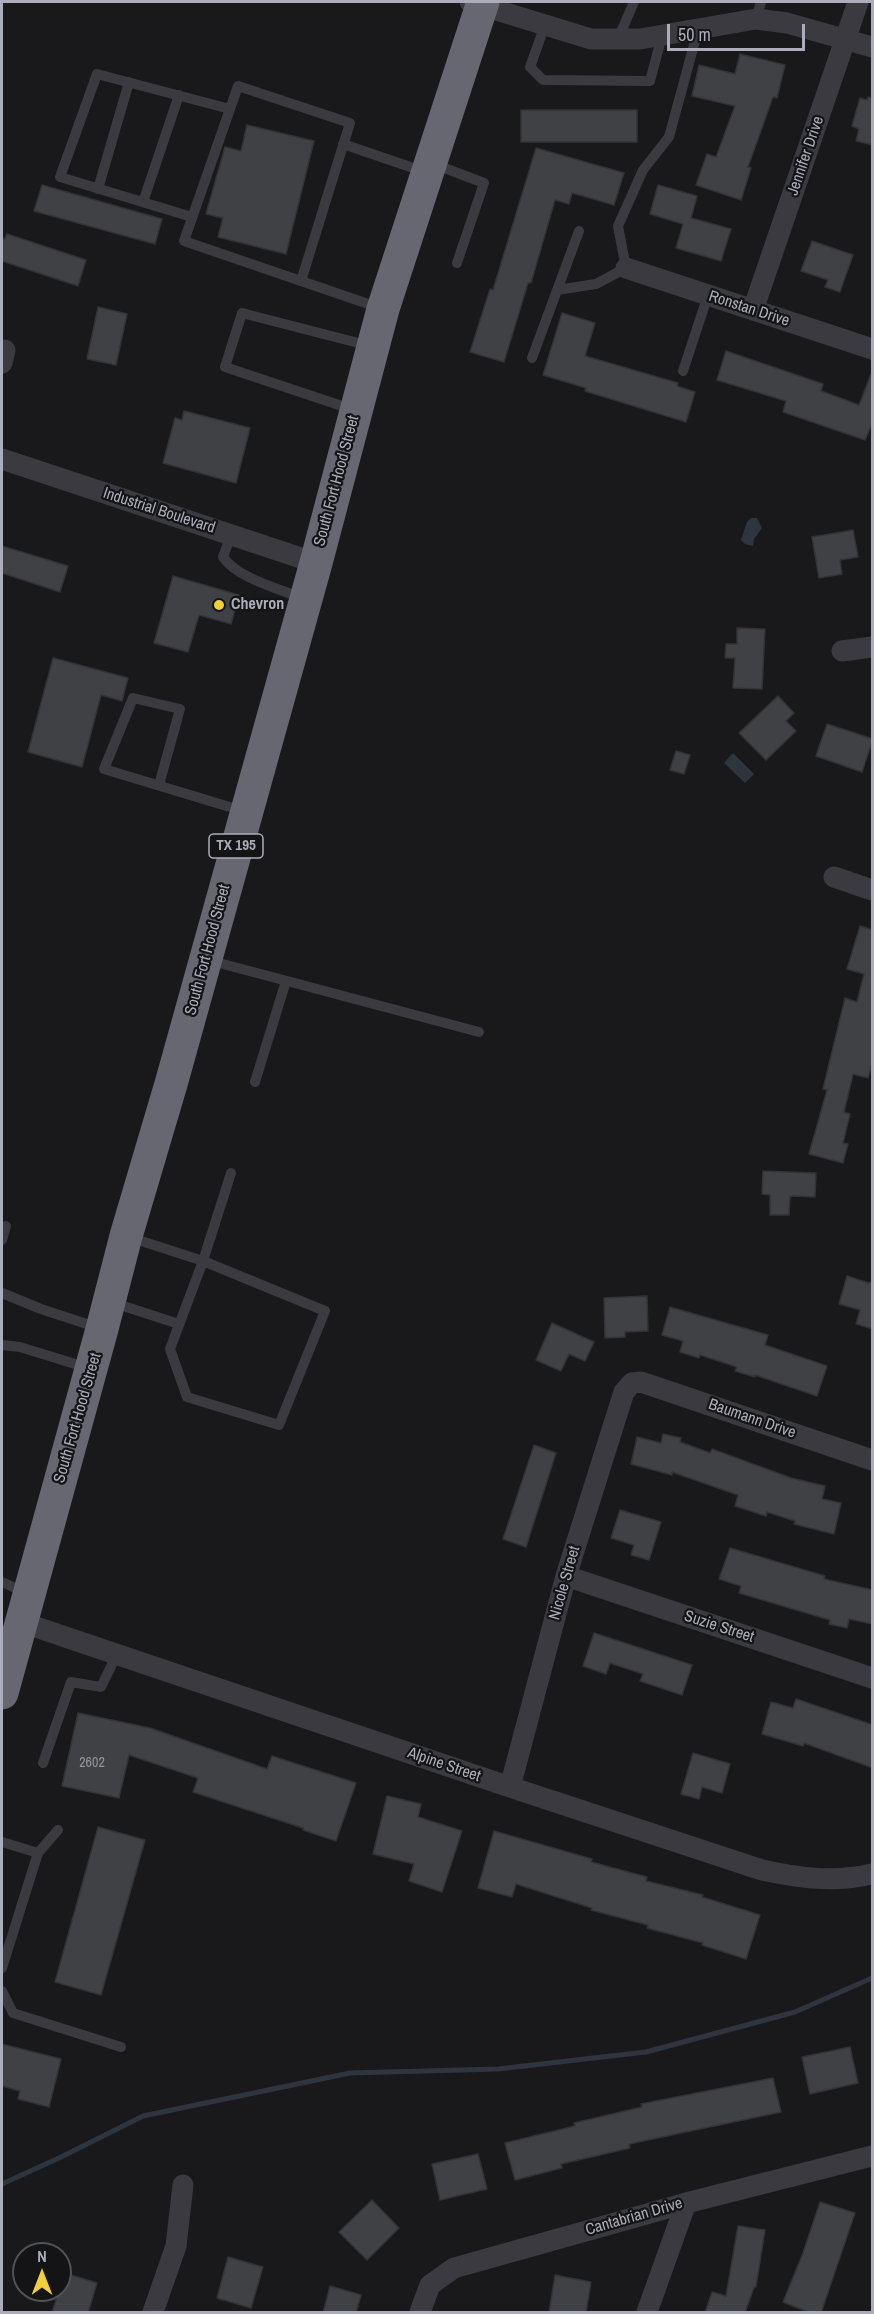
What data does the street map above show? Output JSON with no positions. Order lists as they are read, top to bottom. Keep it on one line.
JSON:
{"streets":{"highway":["South Fort Hood Street","TX 195"],"street":["Jennifer Drive","Ronstan Drive","Industrial Boulevard","Baumann Drive","Nicole Street","Suzie Street","Alpine Street","Cantabrian Drive"]},"crossings":[["Jennifer Drive","Ronstan Drive"],["South Fort Hood Street","Industrial Boulevard"],["South Fort Hood Street","Alpine Street"],["Baumann Drive","Nicole Street"],["Nicole Street","Suzie Street"],["Nicole Street","Alpine Street"]],"places":["Chevron"],"house_numbers":["2602"],"scale_bar":"50 m","north":"top"}
